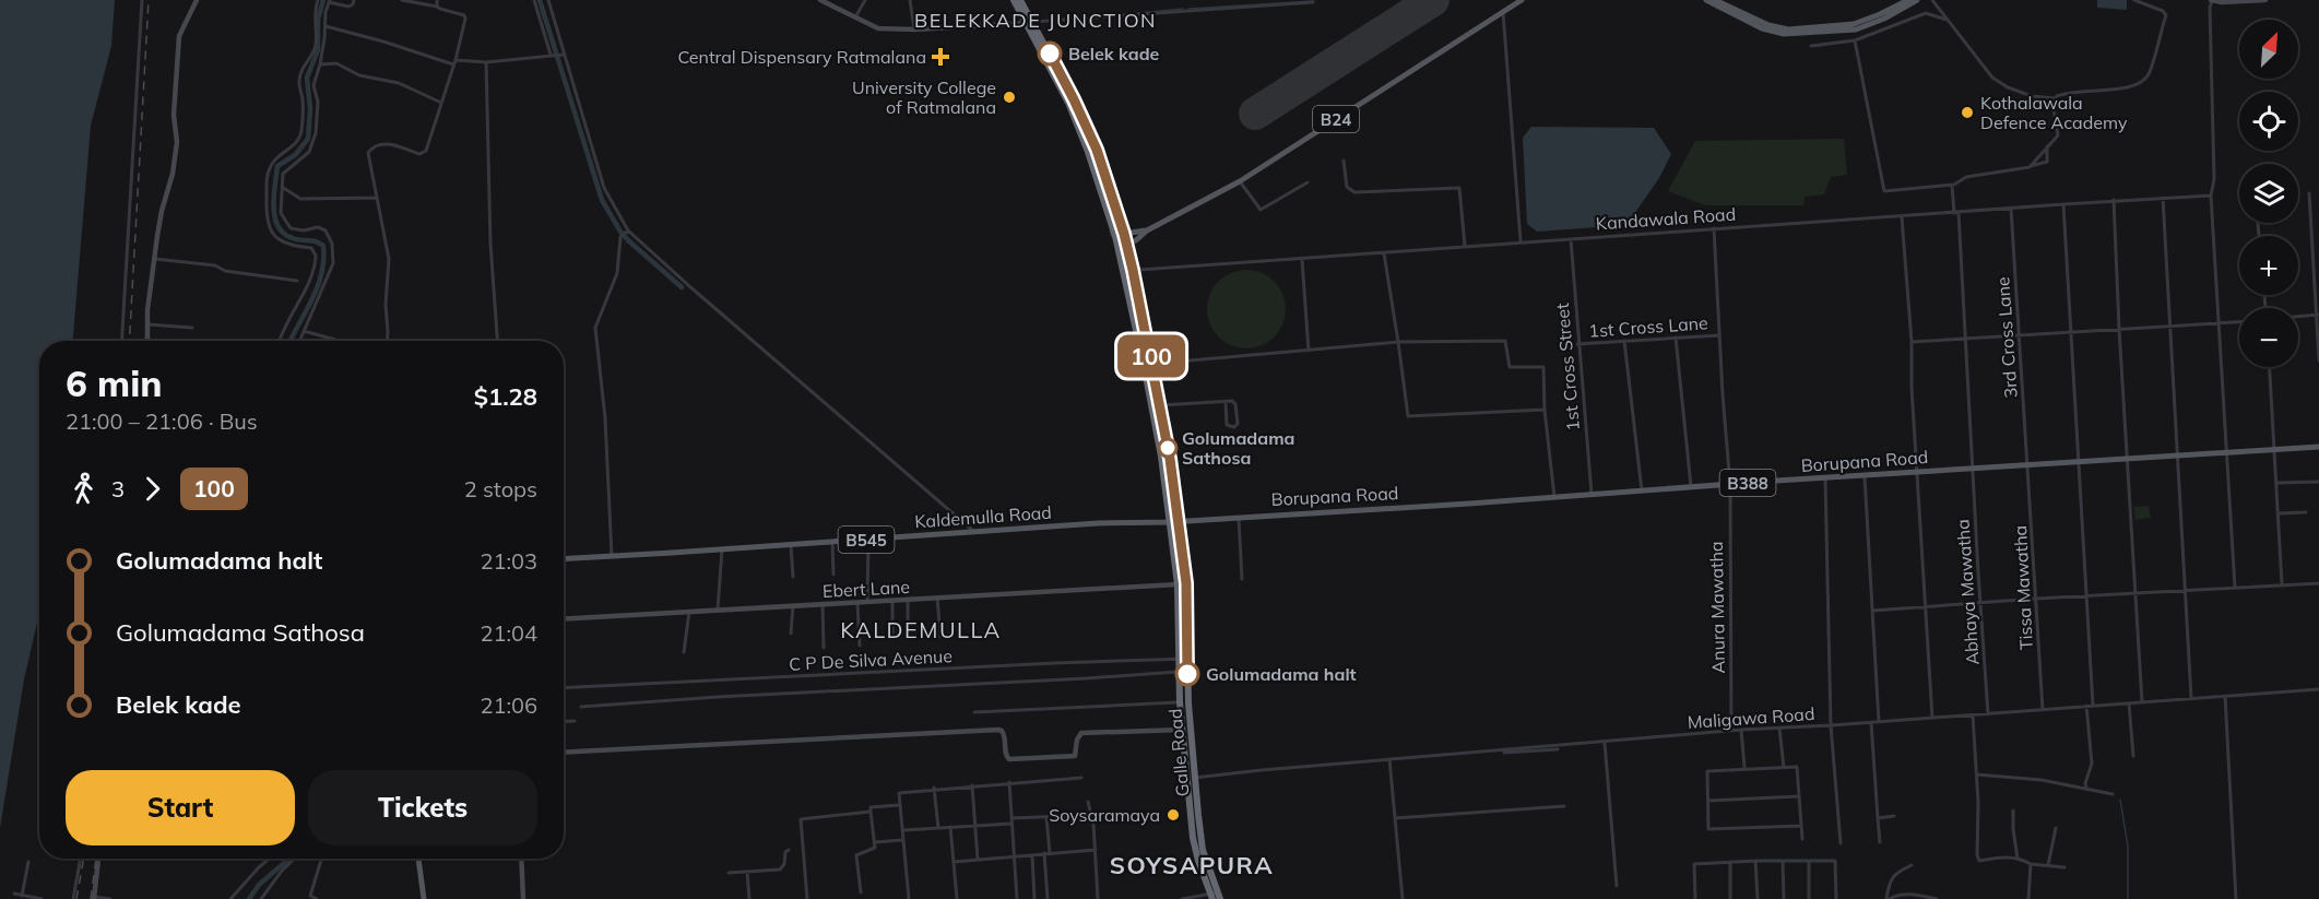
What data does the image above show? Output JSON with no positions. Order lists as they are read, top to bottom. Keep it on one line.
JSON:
{"streets":{"highway":["Galle Road"],"main road":["B24","Borupana Road","B388","Kaldemulla Road","B545"],"street":["Kandawala Road","1st Cross Lane","3rd Cross Lane","1st Cross Street","Tissa Mawatha","Ebert Lane","Abhaya Mawatha","Anura Mawatha","C P De Silva Avenue","Maligawa Road"]},"crossings":[["B24","Galle Road"],["Kandawala Road","3rd Cross Lane"],["Kandawala Road","1st Cross Street"],["Kandawala Road","Abhaya Mawatha"],["Kandawala Road","Anura Mawatha"],["Kandawala Road","Galle Road"],["1st Cross Lane","1st Cross Street"],["1st Cross Lane","Anura Mawatha"],["3rd Cross Lane","Borupana Road"],["3rd Cross Lane","Tissa Mawatha"],["1st Cross Street","Borupana Road"],["Borupana Road","Kaldemulla Road"],["Borupana Road","Tissa Mawatha"],["Borupana Road","Abhaya Mawatha"],["Borupana Road","Anura Mawatha"],["Borupana Road","Galle Road"],["Kaldemulla Road","Galle Road"],["Tissa Mawatha","Maligawa Road"],["Ebert Lane","Galle Road"],["Abhaya Mawatha","Maligawa Road"],["Anura Mawatha","Maligawa Road"],["C P De Silva Avenue","Galle Road"],["Maligawa Road","Galle Road"]],"districts":["BELEKKADE JUNCTION","KALDEMULLA","SOYSAPURA"],"places":{"other":["Belek kade","University College of Ratmalana","Kothalawala Defence Academy","Golumadama Sathosa","Golumadama halt","Soysaramaya"],"health":["Central Dispensary Ratmalana"]},"lines":["bus line 100"],"north":"top right","page":{"on_map":"100","map_buttons":["+","−"],"heading":["6 min","21:00 – 21:06 · Bus","$1.28"],"legs":["3","100","2 stops"],"list":[{"name":"Golumadama halt","value":"21:03"},{"name":"Golumadama Sathosa","value":"21:04"},{"name":"Belek kade","value":"21:06"}],"buttons":["Start","Tickets"]}}
